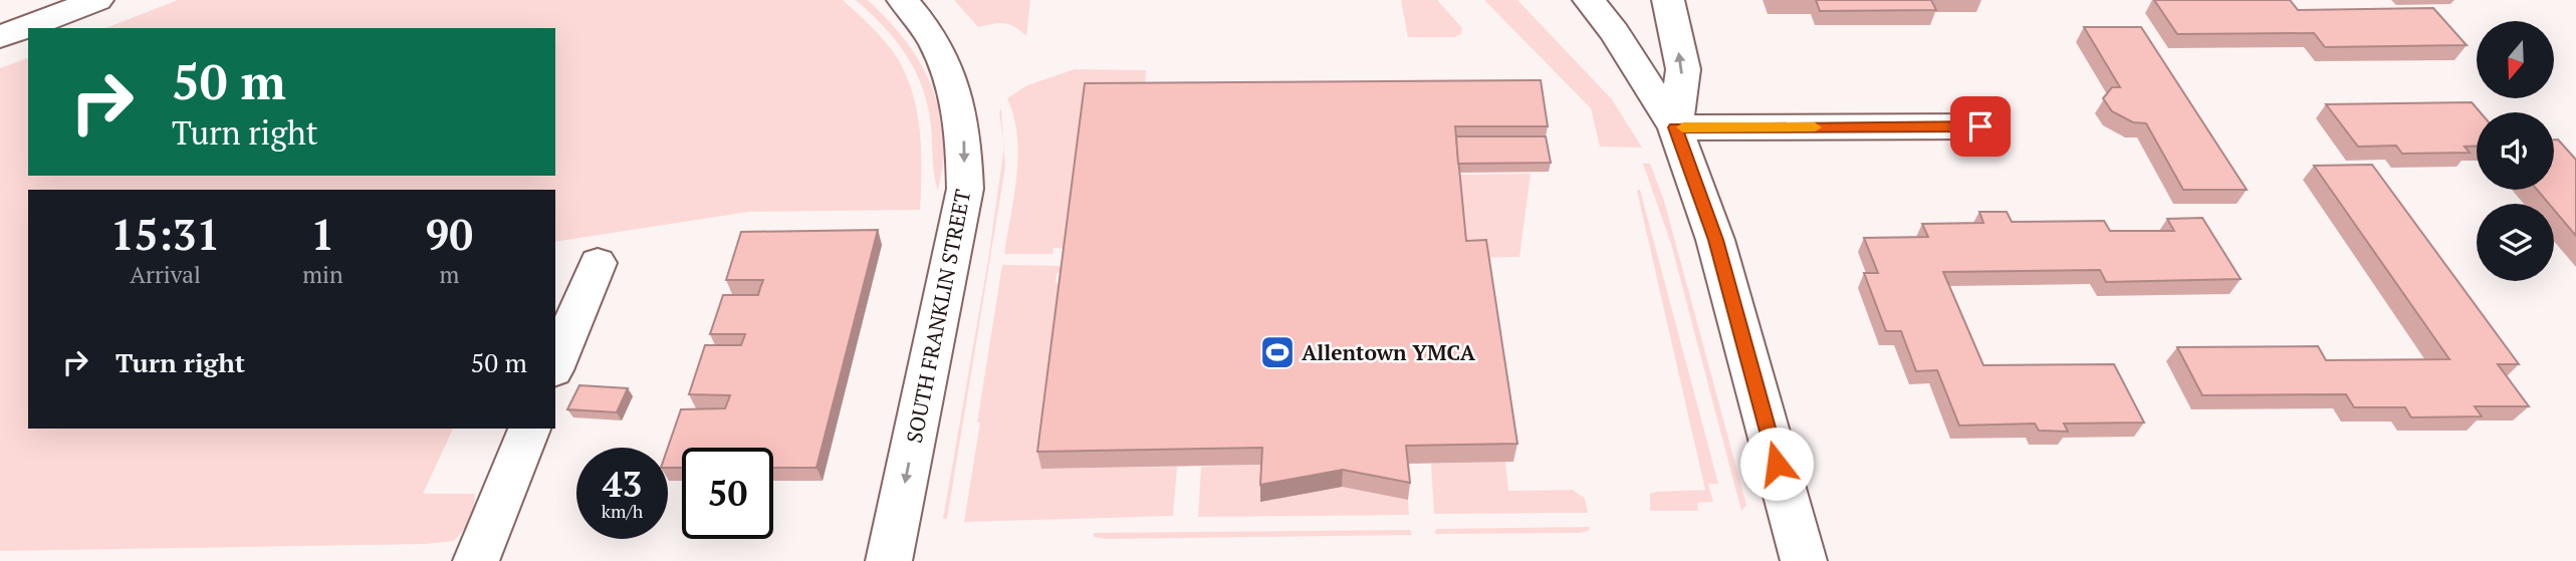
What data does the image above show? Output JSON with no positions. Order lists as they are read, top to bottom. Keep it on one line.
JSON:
{"streets":{"main road":["SOUTH FRANKLIN STREET"]},"one_way":["SOUTH FRANKLIN STREET"],"places":{"sports":["Allentown YMCA"]},"north":"bottom","page":{"turn":["50 m","Turn right"],"eta":["15:31","Arrival","1","min","90","m"],"list":[{"name":"Turn right","value":"50 m"}],"speed":"43 km/h","limit":"50"}}
